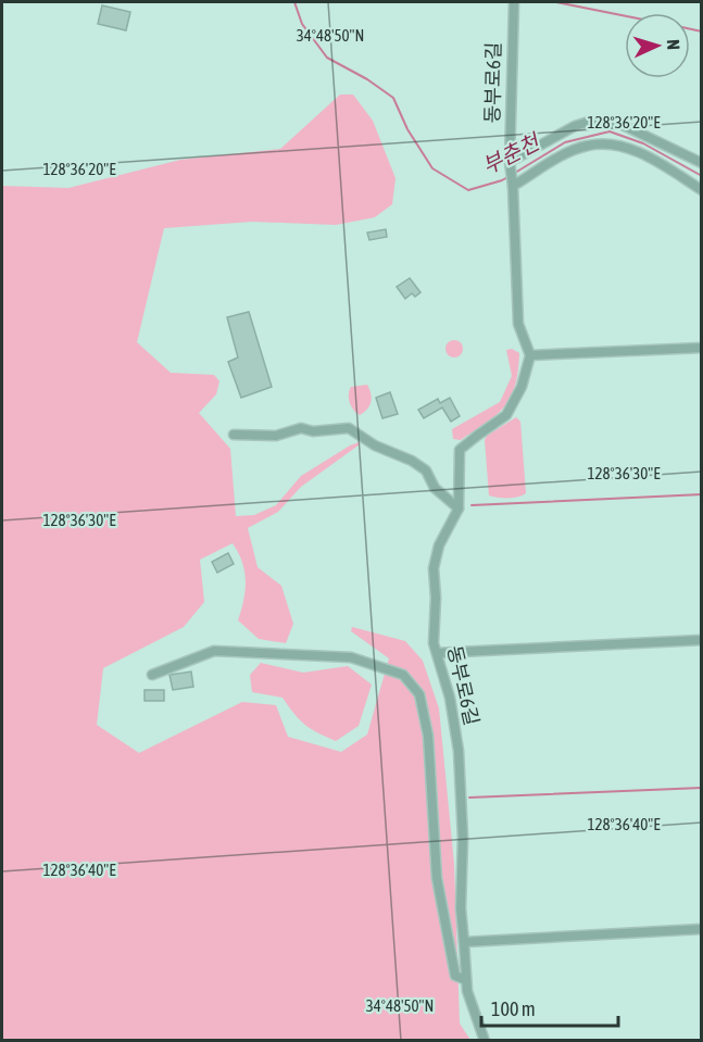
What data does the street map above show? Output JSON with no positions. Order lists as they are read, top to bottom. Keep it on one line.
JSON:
{"streets":{"lane":["동부로6길"]},"water":["부춘천"],"scale_bar":"100 m","north":"right","coordinates":["34°48'50\"N","128°36'20\"E","128°36'30\"E","128°36'40\"E"]}
